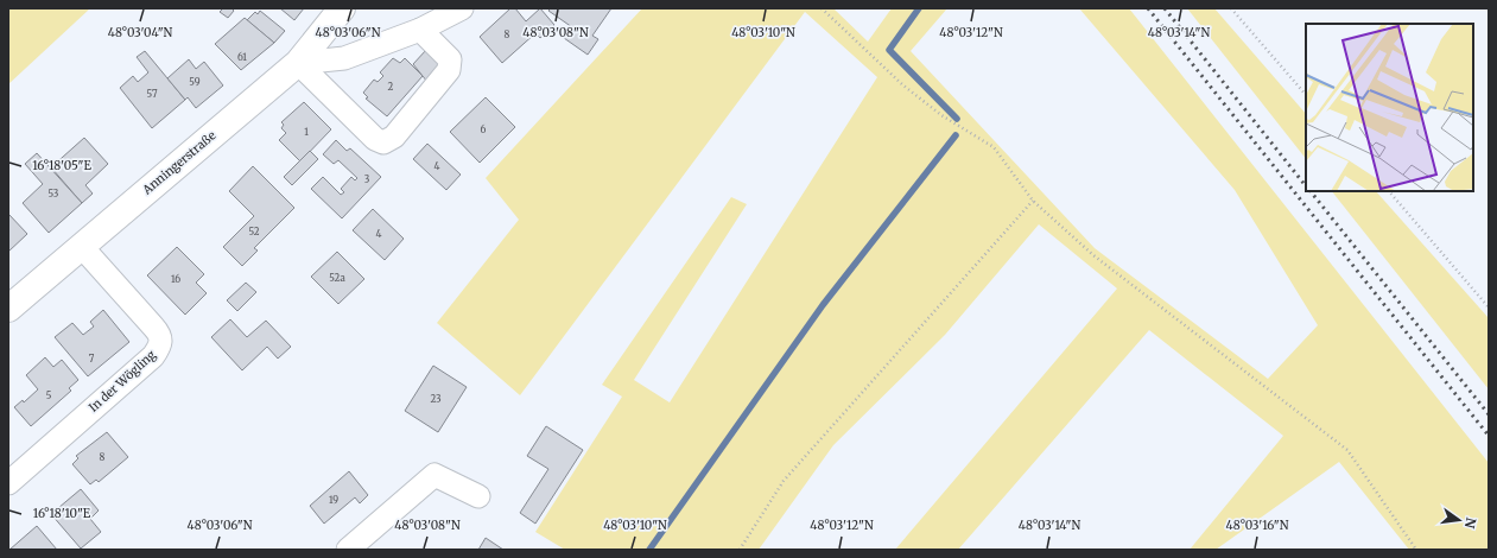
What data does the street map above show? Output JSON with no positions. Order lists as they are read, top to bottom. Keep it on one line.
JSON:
{"streets":{"street":["Anningerstraße","In der Wögling"]},"crossings":[["Anningerstraße","In der Wögling"]],"house_numbers":["8","61","59","2","57","6","1","4","3","53","52","4","52a","16","7","5","23","8","19"],"north":"right","coordinates":["48°03'04\"N","48°03'08\"N","48°03'10\"N","48°03'12\"N","48°03'14\"N","48°03'06\"N","16°18'05\"E","16°18'10\"E","48°03'16\"N"]}
